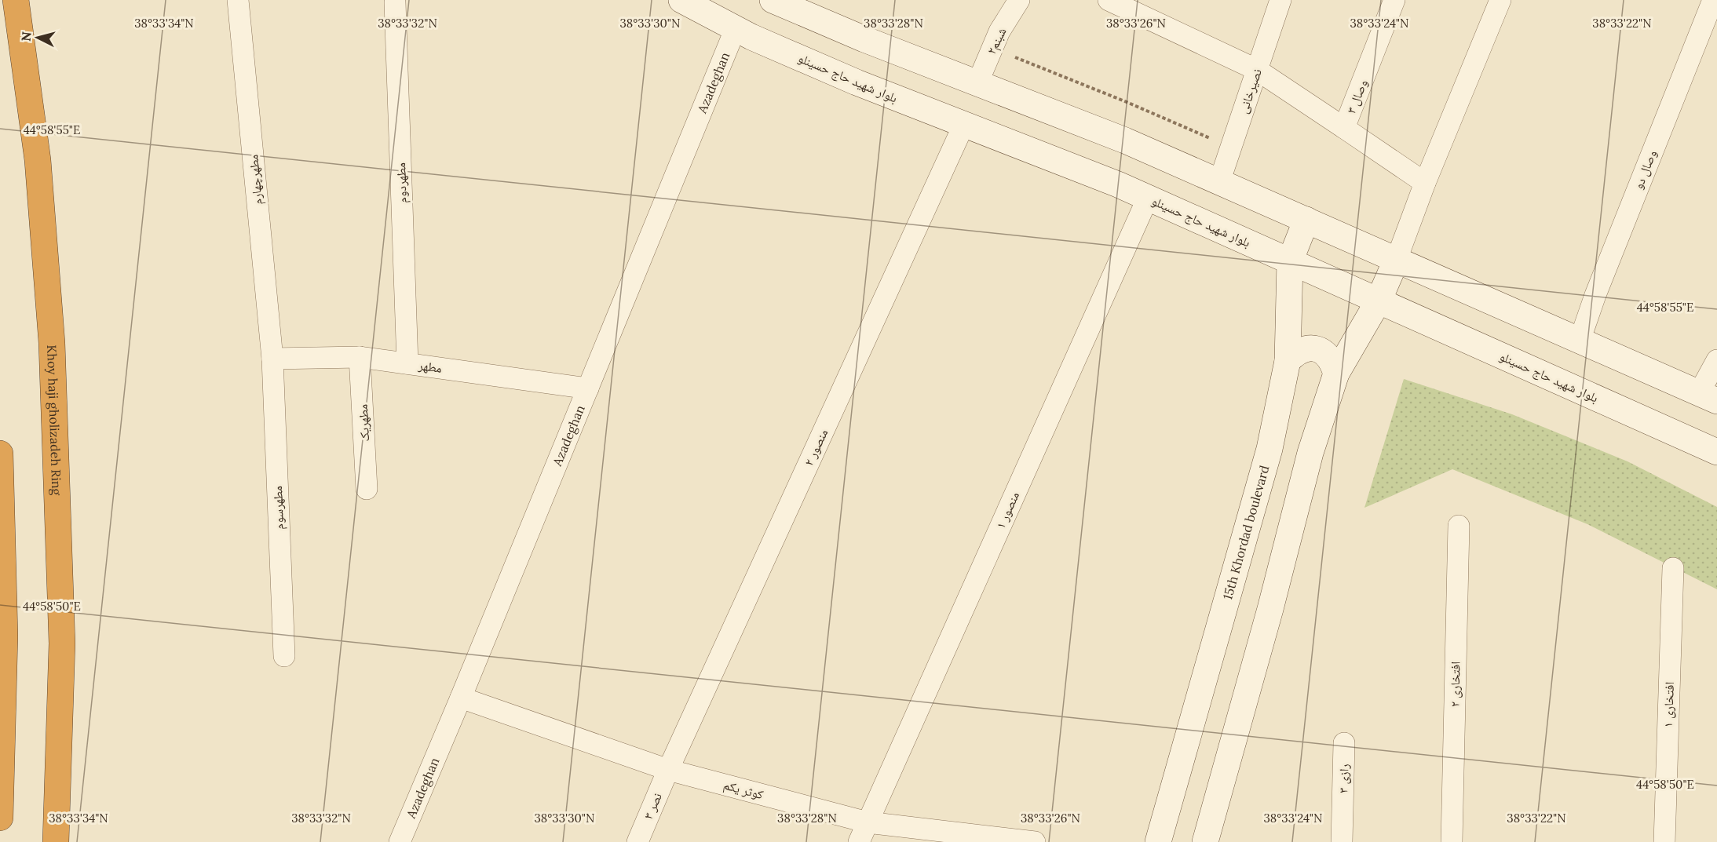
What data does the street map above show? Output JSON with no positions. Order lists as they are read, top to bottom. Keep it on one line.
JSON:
{"streets":{"highway":["Khoy haji gholizadeh Ring"],"street":["شبنم۲","بلوار شهید حاج حسینلو","Azadeghan","نصیرخانی","وصال ۳","وصال دو","مطهرچهارم","مطهردوم","مطهر","مطهریک","منصور ۲","مطهرسوم","منصور ۱","15th Khordad boulevard","افتخاری ۲","افتخاری ۱","رازی ۳","کوثر یکم","نصر ۳"]},"crossings":[["بلوار شهید حاج حسینلو","Azadeghan"],["بلوار شهید حاج حسینلو","منصور ۲"],["بلوار شهید حاج حسینلو","منصور ۱"],["بلوار شهید حاج حسینلو","15th Khordad boulevard"],["Azadeghan","مطهر"],["Azadeghan","کوثر یکم"],["مطهرچهارم","مطهر"],["مطهرچهارم","مطهرسوم"],["مطهردوم","مطهر"],["مطهر","مطهریک"],["مطهر","مطهرسوم"],["منصور ۲","کوثر یکم"],["منصور ۲","نصر ۳"],["منصور ۱","کوثر یکم"],["کوثر یکم","نصر ۳"]],"north":"left","coordinates":["38°33'34\"N","38°33'32\"N","38°33'30\"N","38°33'28\"N","38°33'26\"N","38°33'24\"N","38°33'22\"N","44°58'55\"E","44°58'50\"E"]}
